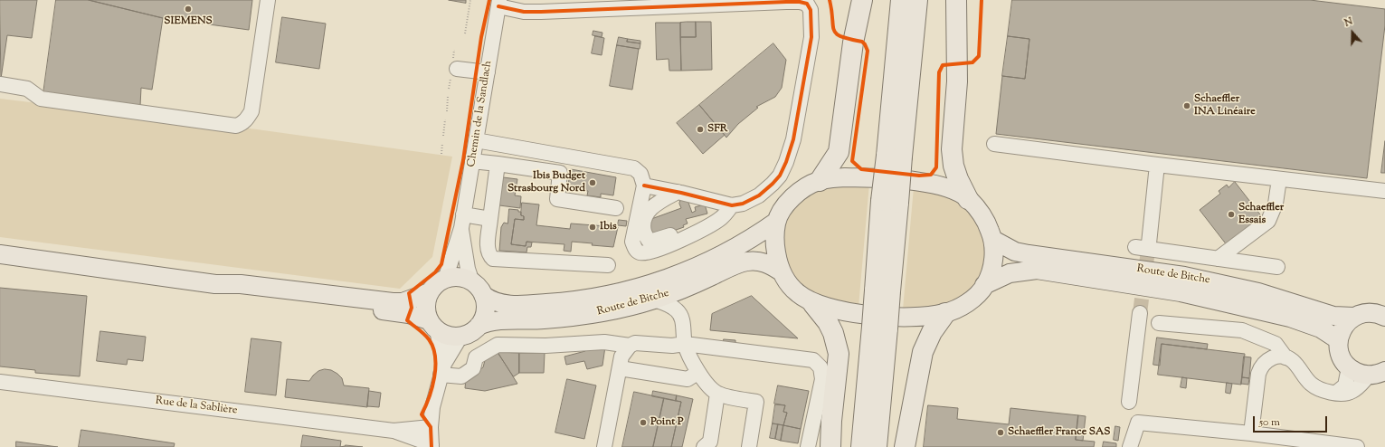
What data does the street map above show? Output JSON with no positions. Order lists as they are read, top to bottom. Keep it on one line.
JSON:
{"streets":{"main road":["Route de Bitche"],"street":["Chemin de la Sandlach","Rue de la Sablière"]},"crossings":[["Chemin de la Sandlach","Route de Bitche"]],"places":["SIEMENS","Schaeffler INA Linéaire","SFR","Ibis Budget Strasbourg Nord","Schaeffler Essais","Ibis","Point P","Schaeffler France SAS"],"scale_bar":"50 m","north":"top"}
